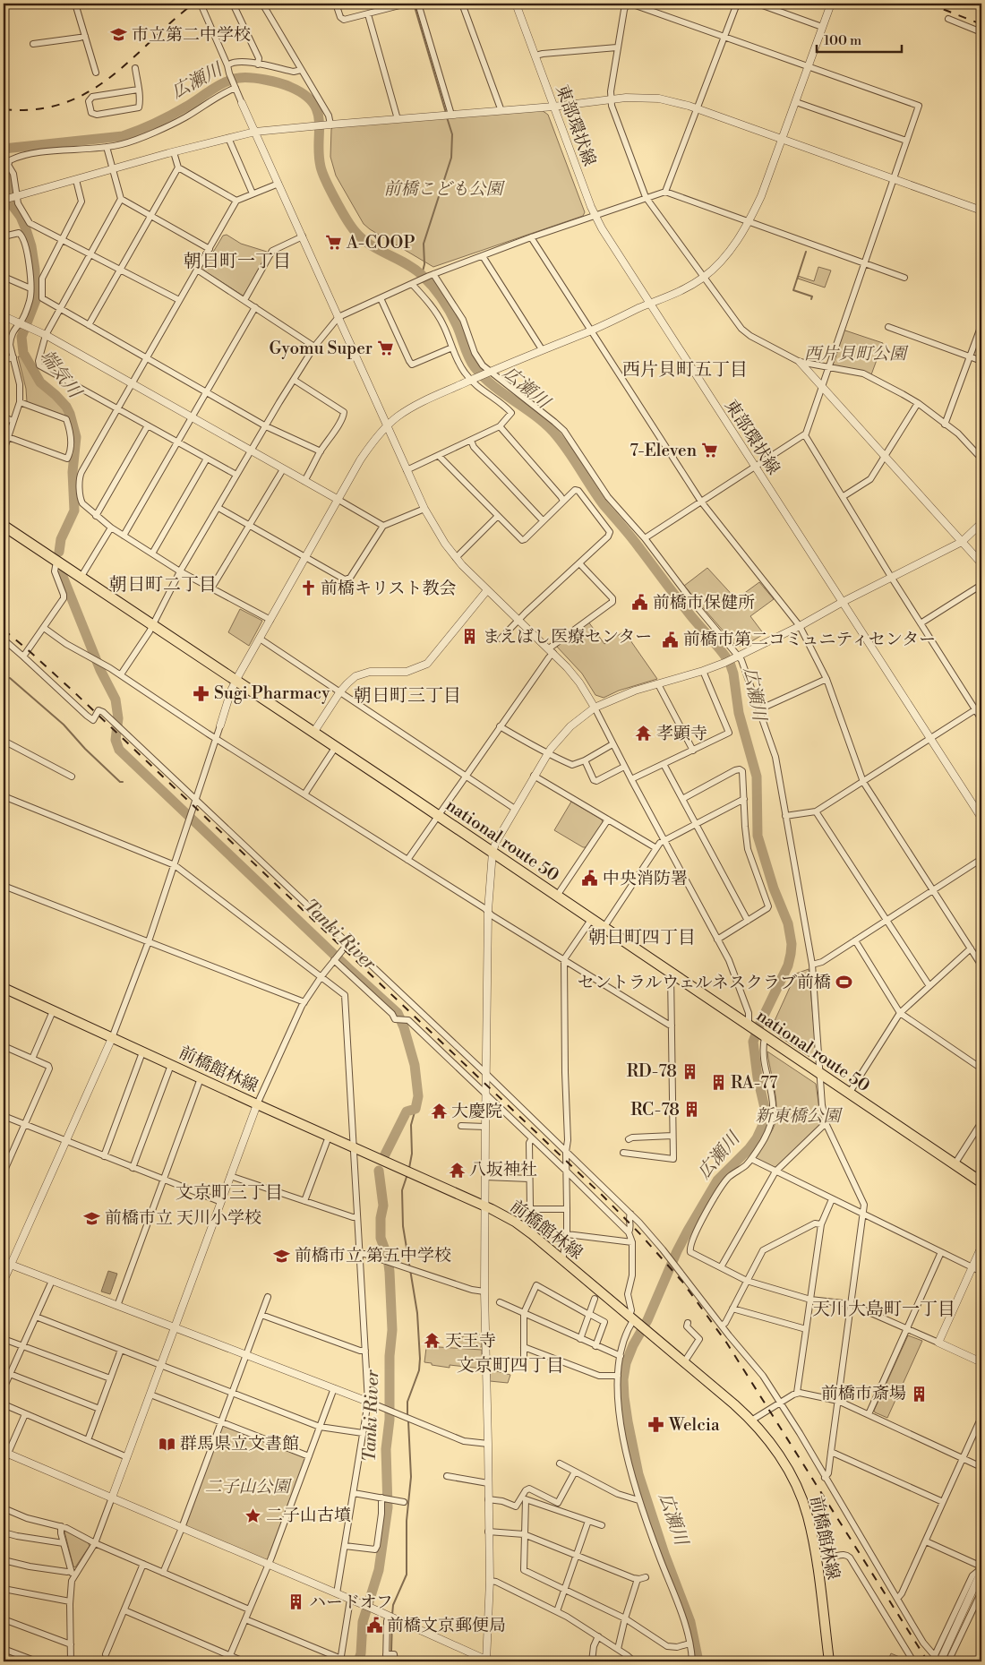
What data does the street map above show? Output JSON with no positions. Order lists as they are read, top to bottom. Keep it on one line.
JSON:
{"streets":{"highway":["national route 50"],"main road":["前橋館林線"],"street":["東部環状線"]},"districts":["朝日町一丁目","西片貝町五丁目","朝日町二丁目","朝日町三丁目","朝日町四丁目","文京町三丁目","天川大島町一丁目","文京町四丁目"],"water":["広瀬川","端気川","Tanki River"],"parks":["前橋こども公園","西片貝町公園","新東橋公園","二子山公園"],"places":{"school or university":["市立第二中学校","前橋市立 天川小学校","前橋市立 第五中学校"],"supermarket":["A-COOP","Gyomu Super","7-Eleven"],"church":["前橋キリスト教会"],"public building":["前橋市保健所","前橋市第二コミュニティセンター","中央消防署","前橋文京郵便局"],"building":["まえばし医療センター","RD-78","RA-77","RC-78","前橋市斎場","ハードオフ"],"pharmacy":["Sugi Pharmacy","Welcia"],"temple":["孝顕寺","大慶院","八坂神社","天王寺"],"sports":["セントラルウェルネスクラブ前橋"],"library":["群馬県立文書館"],"place":["二子山古墳"]},"scale_bar":"100 m"}
